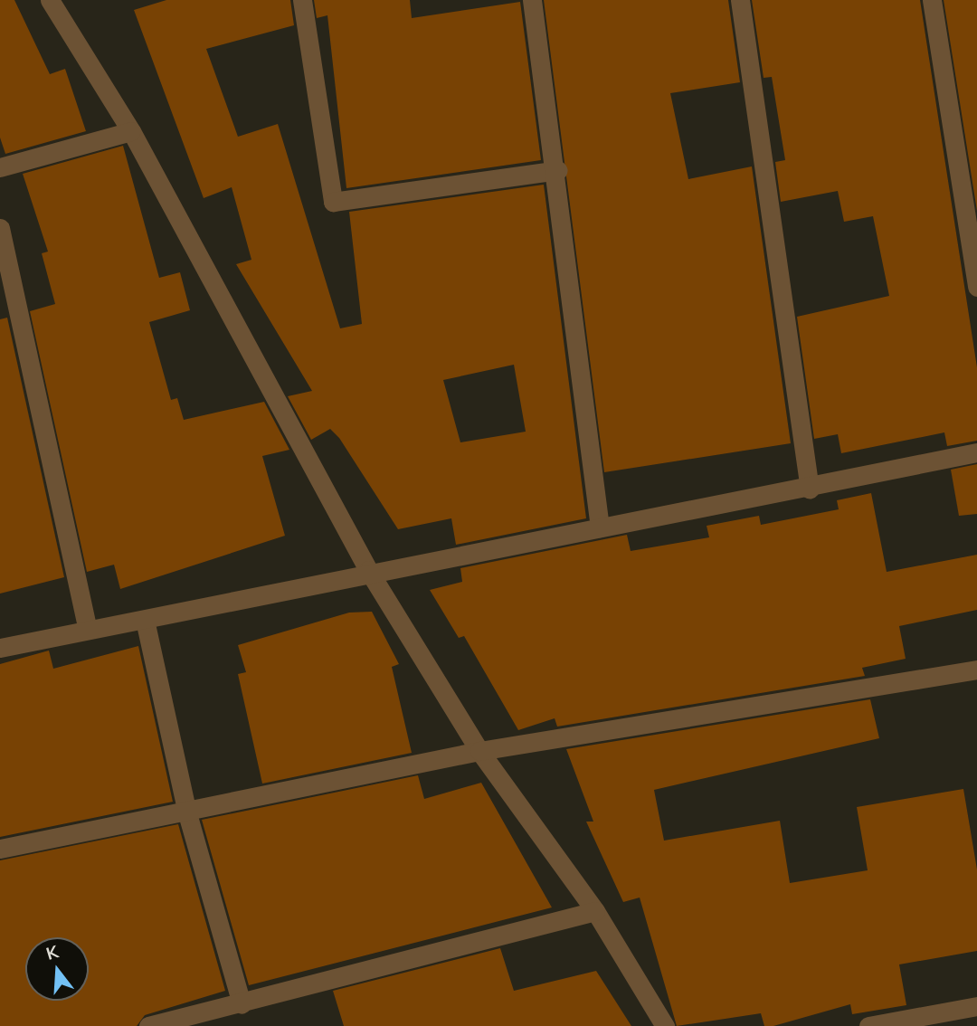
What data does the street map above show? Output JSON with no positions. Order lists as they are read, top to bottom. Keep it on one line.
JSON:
{"north":"top"}
